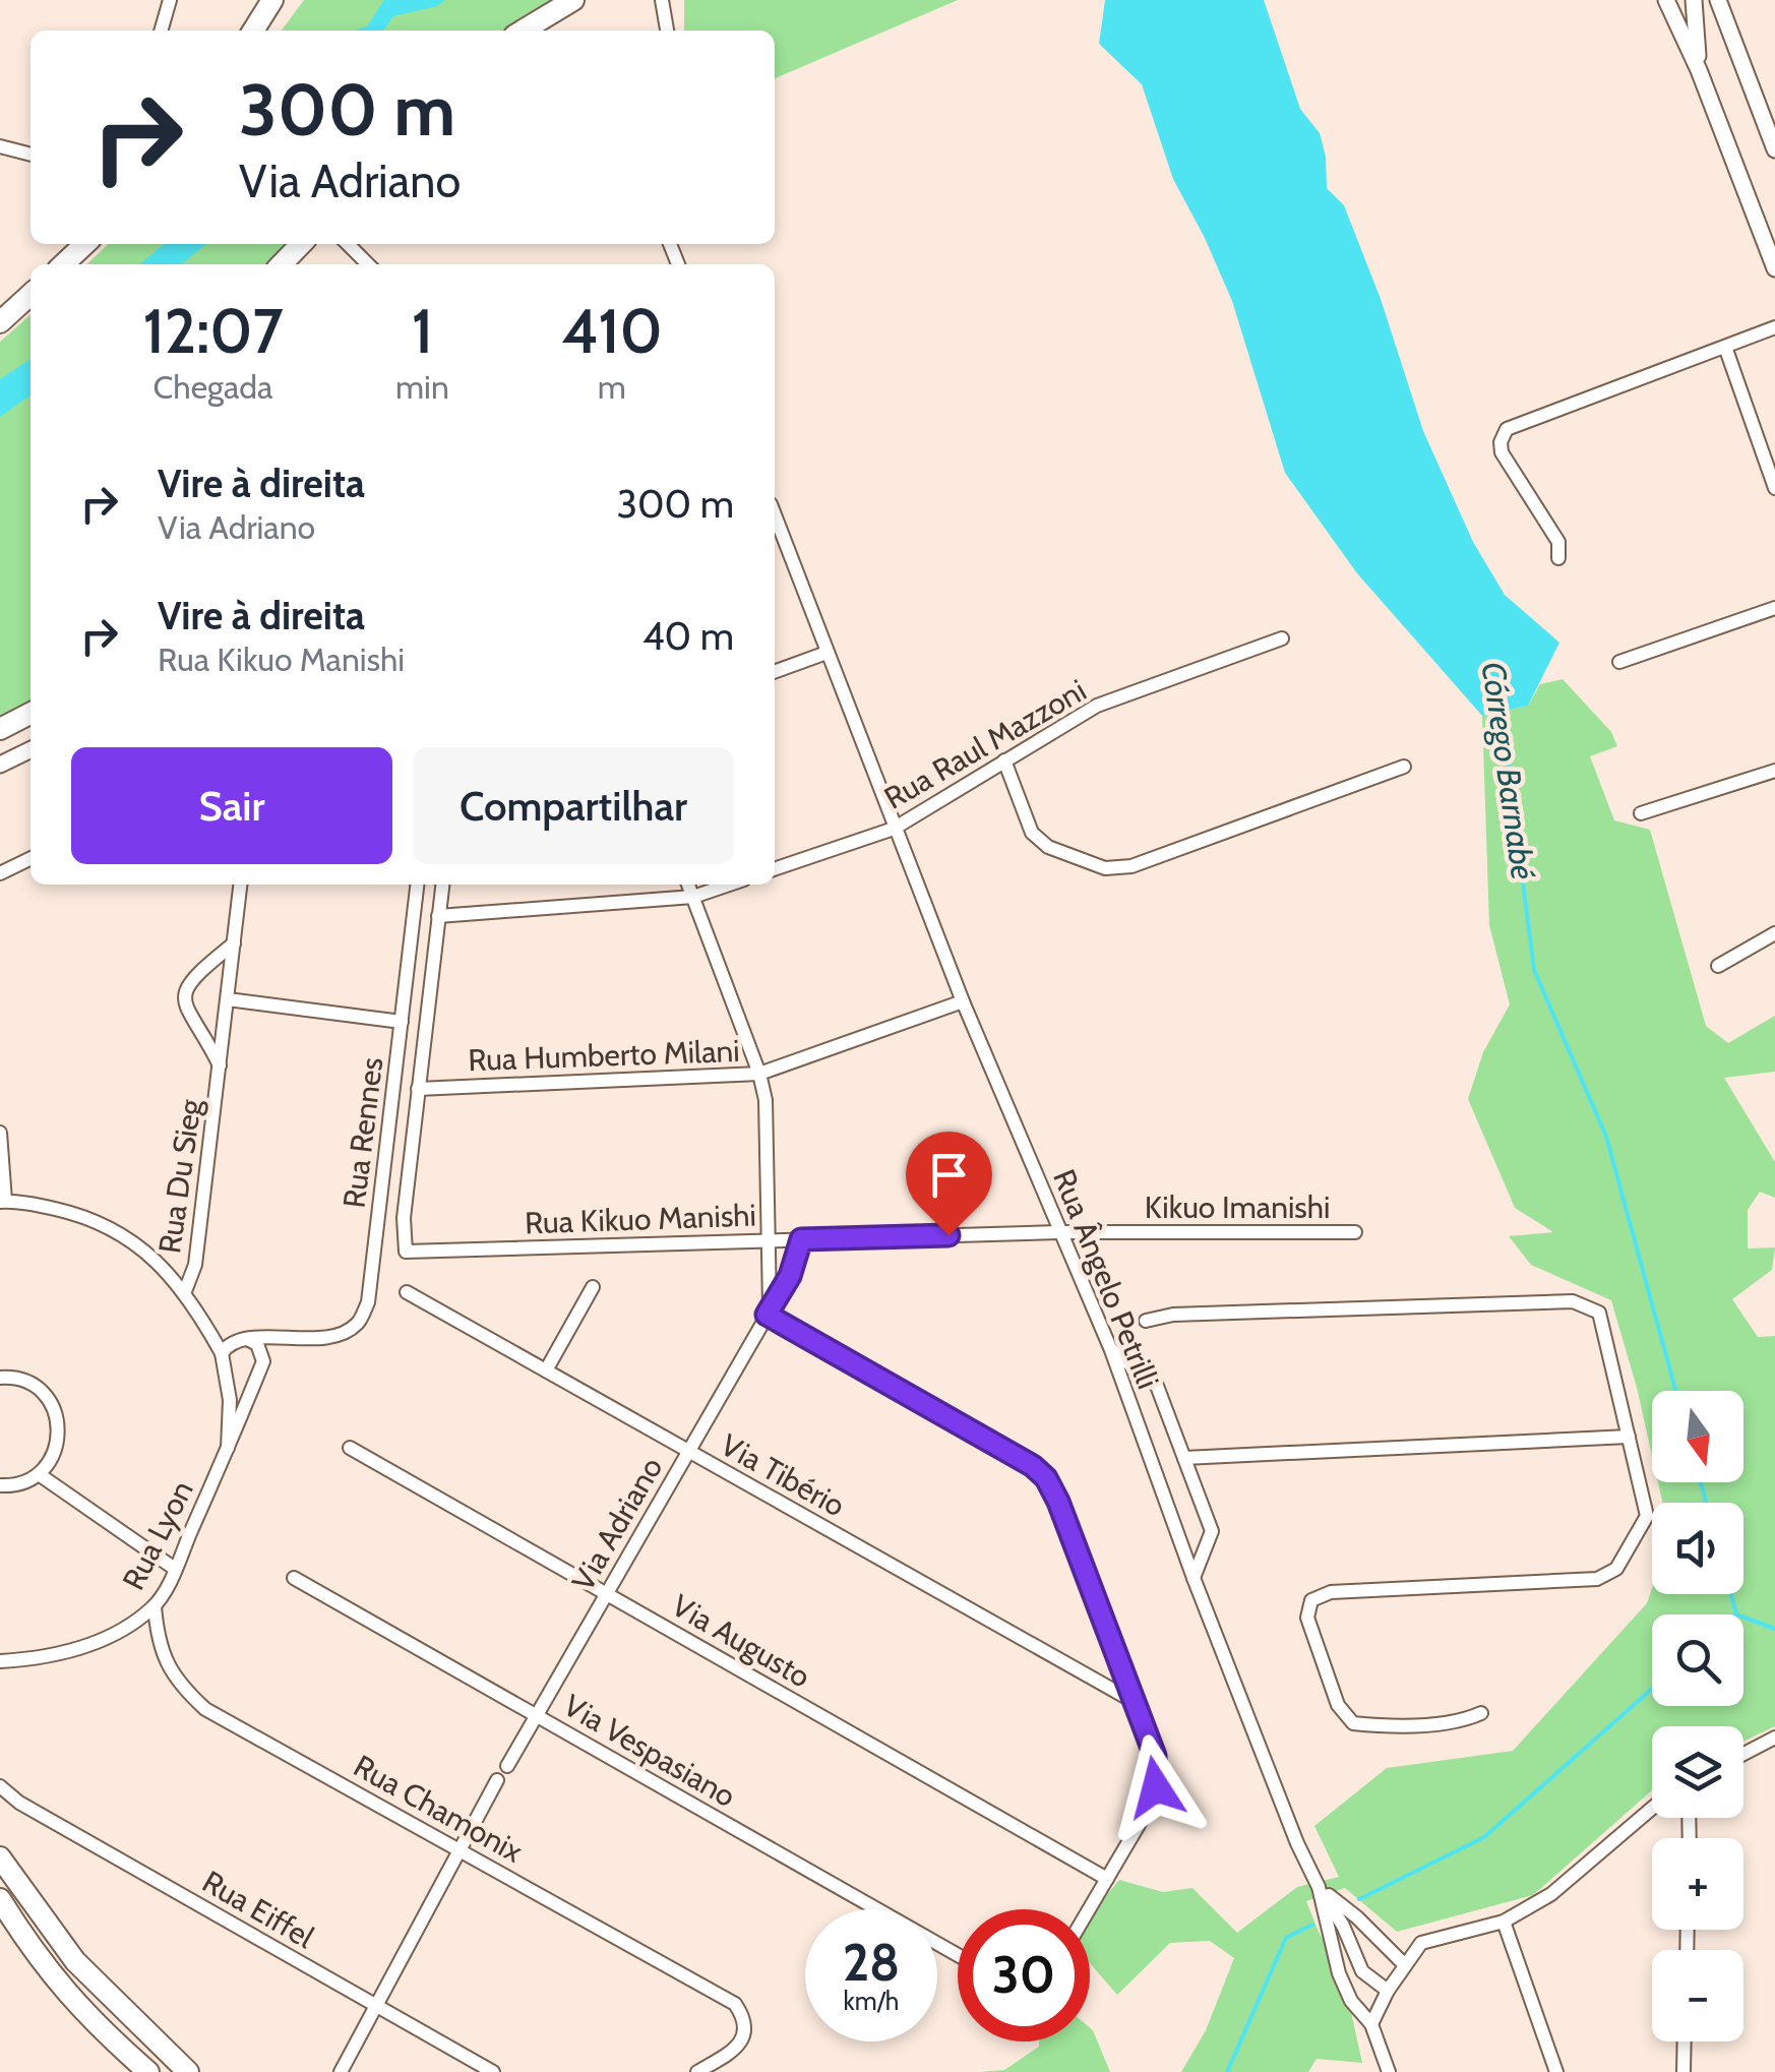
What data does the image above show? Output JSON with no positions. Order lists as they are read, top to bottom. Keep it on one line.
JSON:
{"streets":{"street":["Rua Raul Mazzoni","Rua Humberto Milani","Rua Rennes","Rua Du Sieg","Kikuo Imanishi","Rua Kikuo Manishi","Rua Ângelo Petrilli","Via Tibério","Via Adriano","Rua Lyon","Via Augusto","Via Vespasiano","Rua Chamonix","Rua Eiffel"]},"crossings":[["Rua Raul Mazzoni","Rua Ângelo Petrilli"],["Rua Humberto Milani","Rua Kikuo Manishi"],["Rua Humberto Milani","Rua Ângelo Petrilli"],["Rua Rennes","Rua Lyon"],["Rua Du Sieg","Rua Lyon"],["Kikuo Imanishi","Rua Kikuo Manishi"],["Kikuo Imanishi","Rua Ângelo Petrilli"],["Rua Kikuo Manishi","Rua Ângelo Petrilli"],["Rua Kikuo Manishi","Via Adriano"],["Via Tibério","Via Adriano"],["Via Adriano","Via Augusto"],["Via Adriano","Via Vespasiano"],["Rua Lyon","Rua Chamonix"]],"water":["Córrego Barnabé"],"north":"bottom","page":{"turn":["300 m","Via Adriano"],"eta":["12:07","Chegada","1","min","410","m"],"list":[{"name":"Vire à direita","note":"Via Adriano","value":"300 m"},{"name":"Vire à direita","note":"Rua Kikuo Manishi","value":"40 m"}],"buttons":["Sair","Compartilhar"],"map_buttons":["+","−"],"speed":"28 km/h","limit":"30"}}
